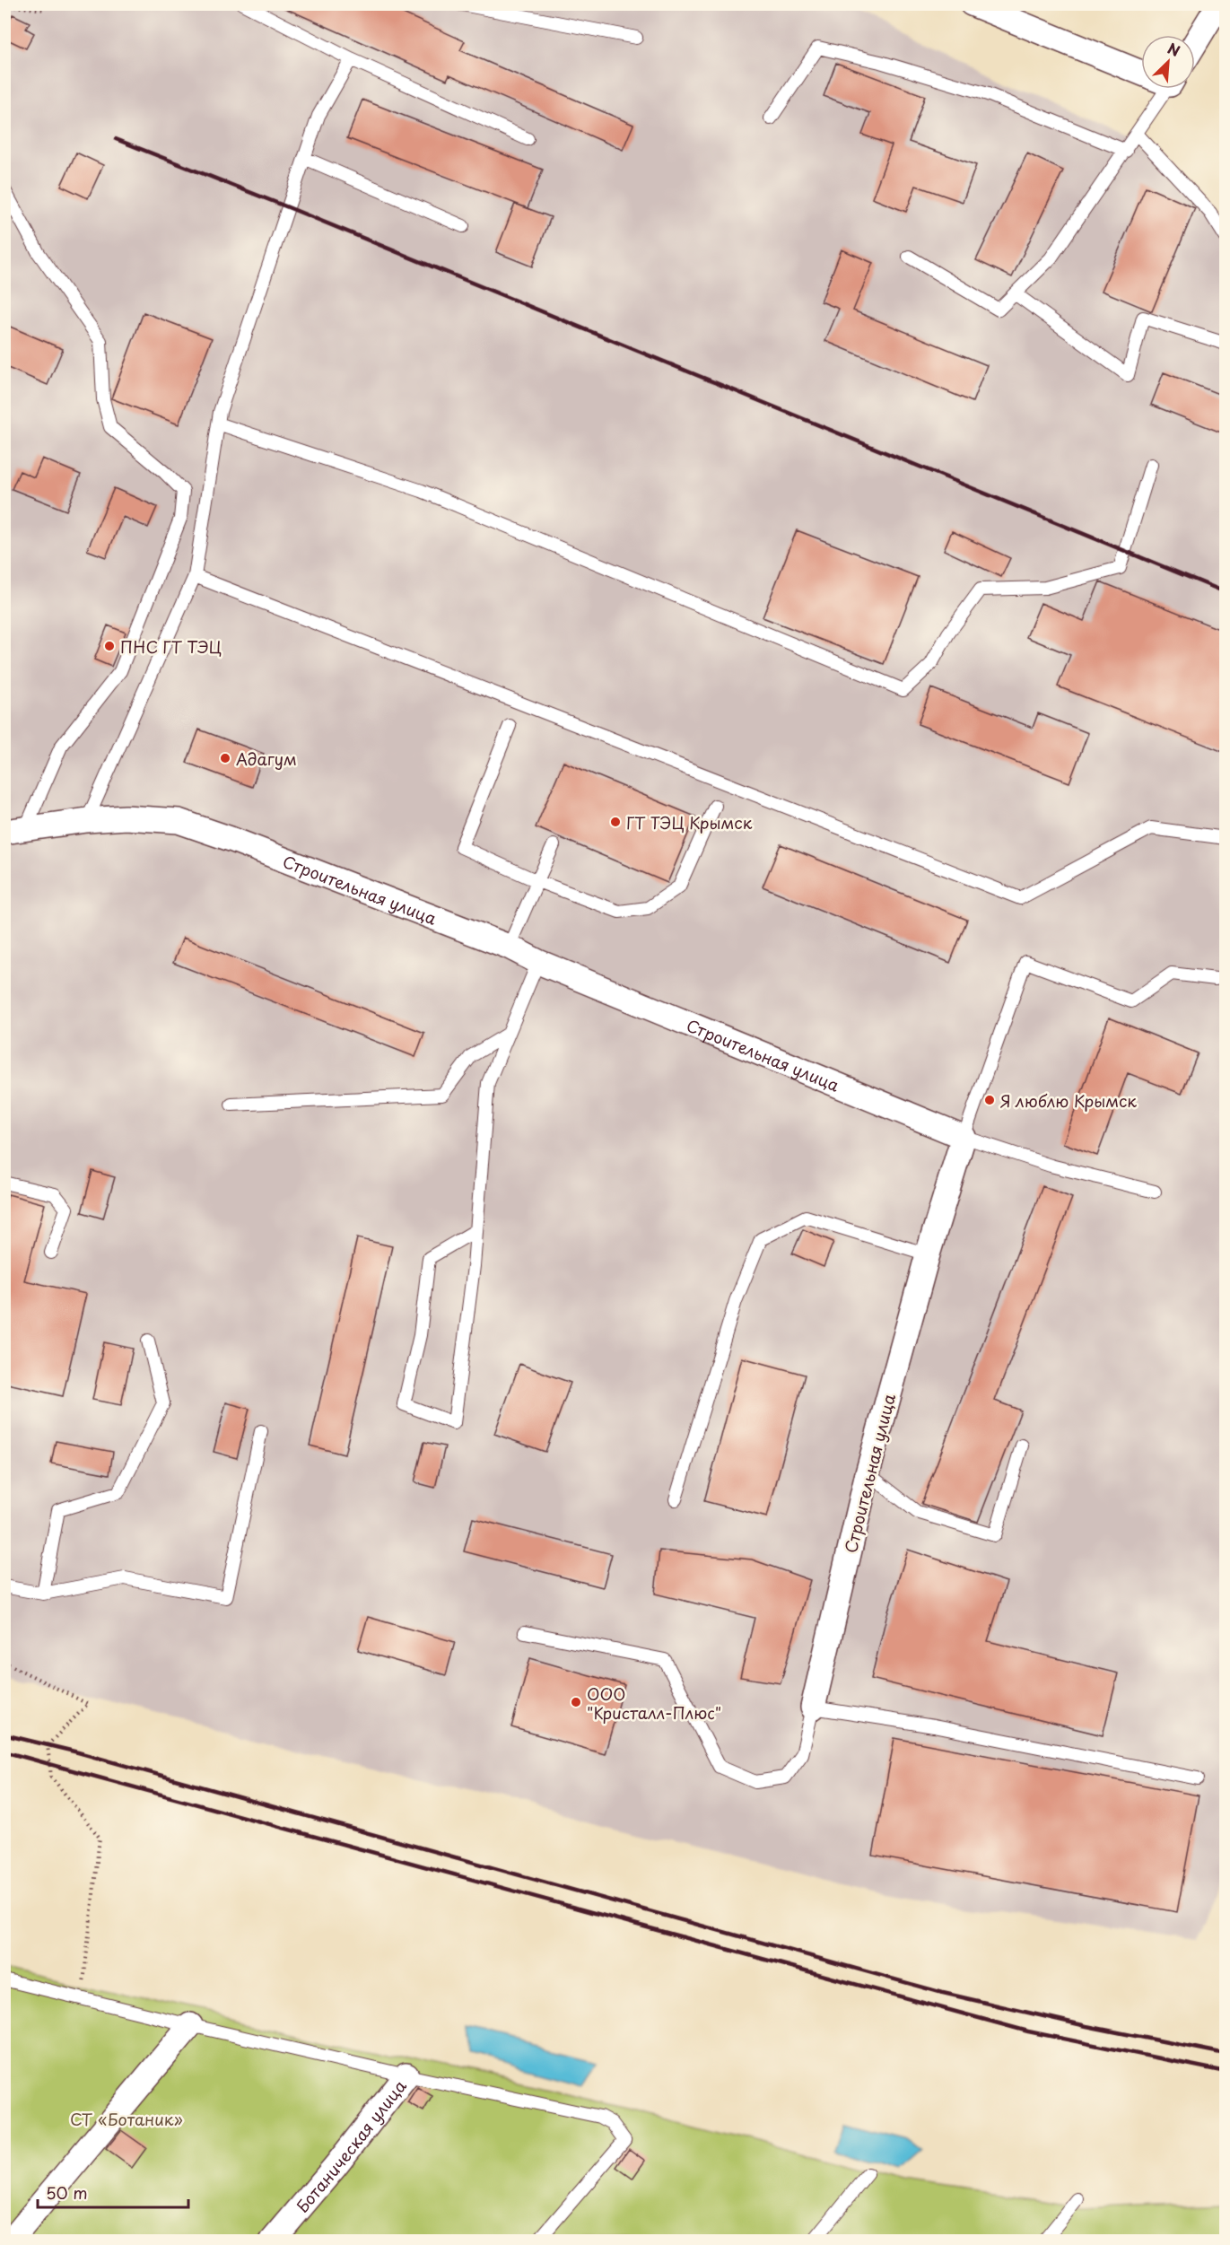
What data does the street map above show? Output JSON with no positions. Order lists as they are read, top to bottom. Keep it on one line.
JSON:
{"streets":{"street":["Строительная улица","Ботаническая улица"]},"parks":["СТ «Ботаник»"],"places":["ПНС ГТ ТЭЦ","Адагум","ГТ ТЭЦ Крымск","Я люблю Крымск","ООО \"Кристалл-Плюс\""],"scale_bar":"50 m","north":"top right"}
